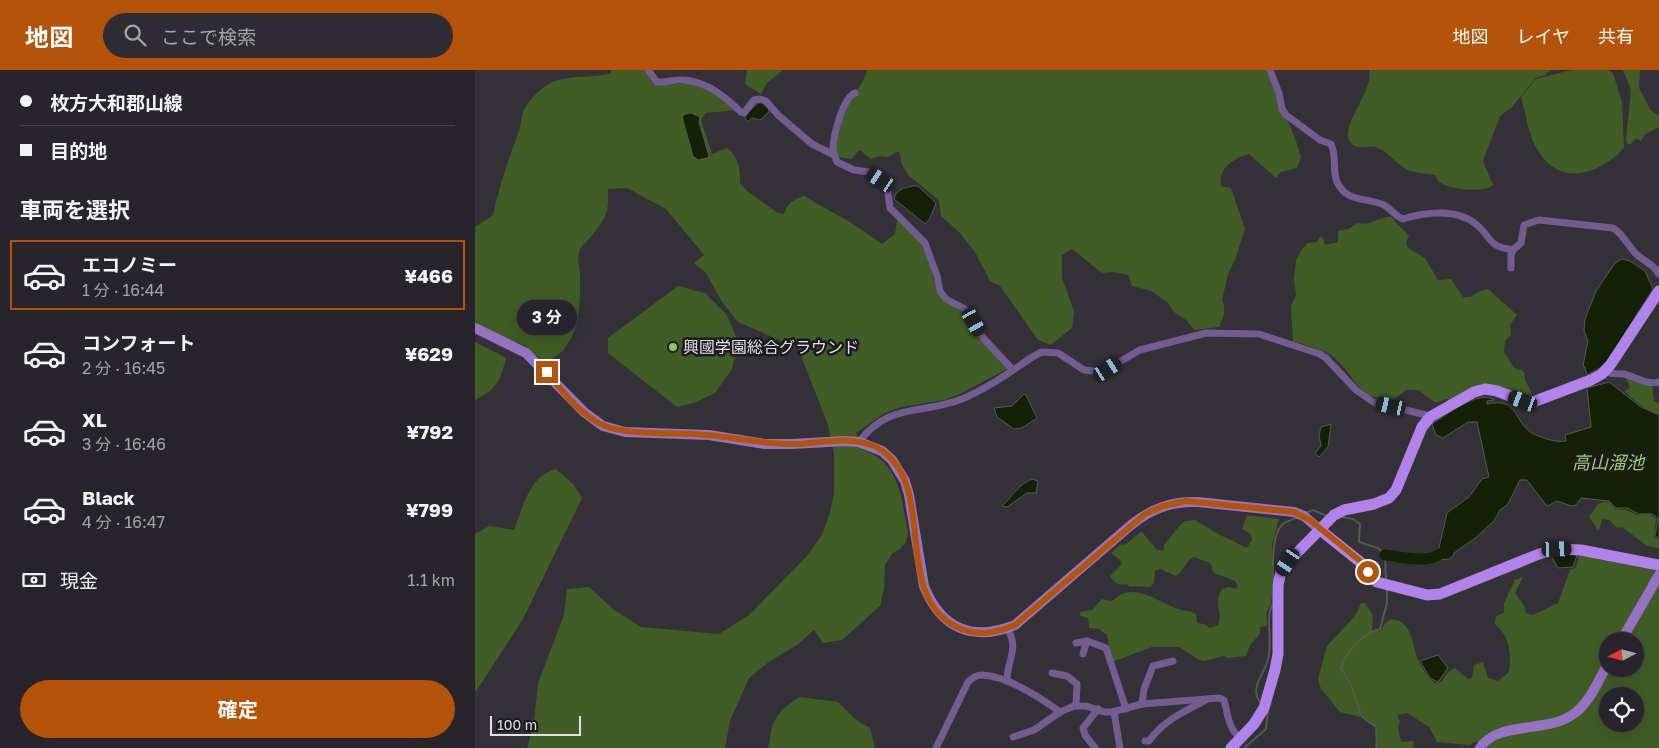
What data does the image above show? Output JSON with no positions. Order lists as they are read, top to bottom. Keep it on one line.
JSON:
{"water":["高山溜池"],"places":["興國学園総合グラウンド"],"scale_bar":"100 m","north":"left","page":{"header":"地図","search":"ここで検索","nav":["地図","レイヤ","共有"],"banner":["枚方大和郡山線","目的地"],"heading":"車両を選択","list":[{"name":"エコノミー","note":"1 分 · 16:44","value":"¥466"},{"name":"コンフォート","note":"2 分 · 16:45","value":"¥629"},{"name":"XL","note":"3 分 · 16:46","value":"¥792"},{"name":"Black","note":"4 分 · 16:47","value":"¥799"}],"bubble":"3 分","pay":["現金","1.1 km"],"buttons":"確定","scale":"100 m"}}
